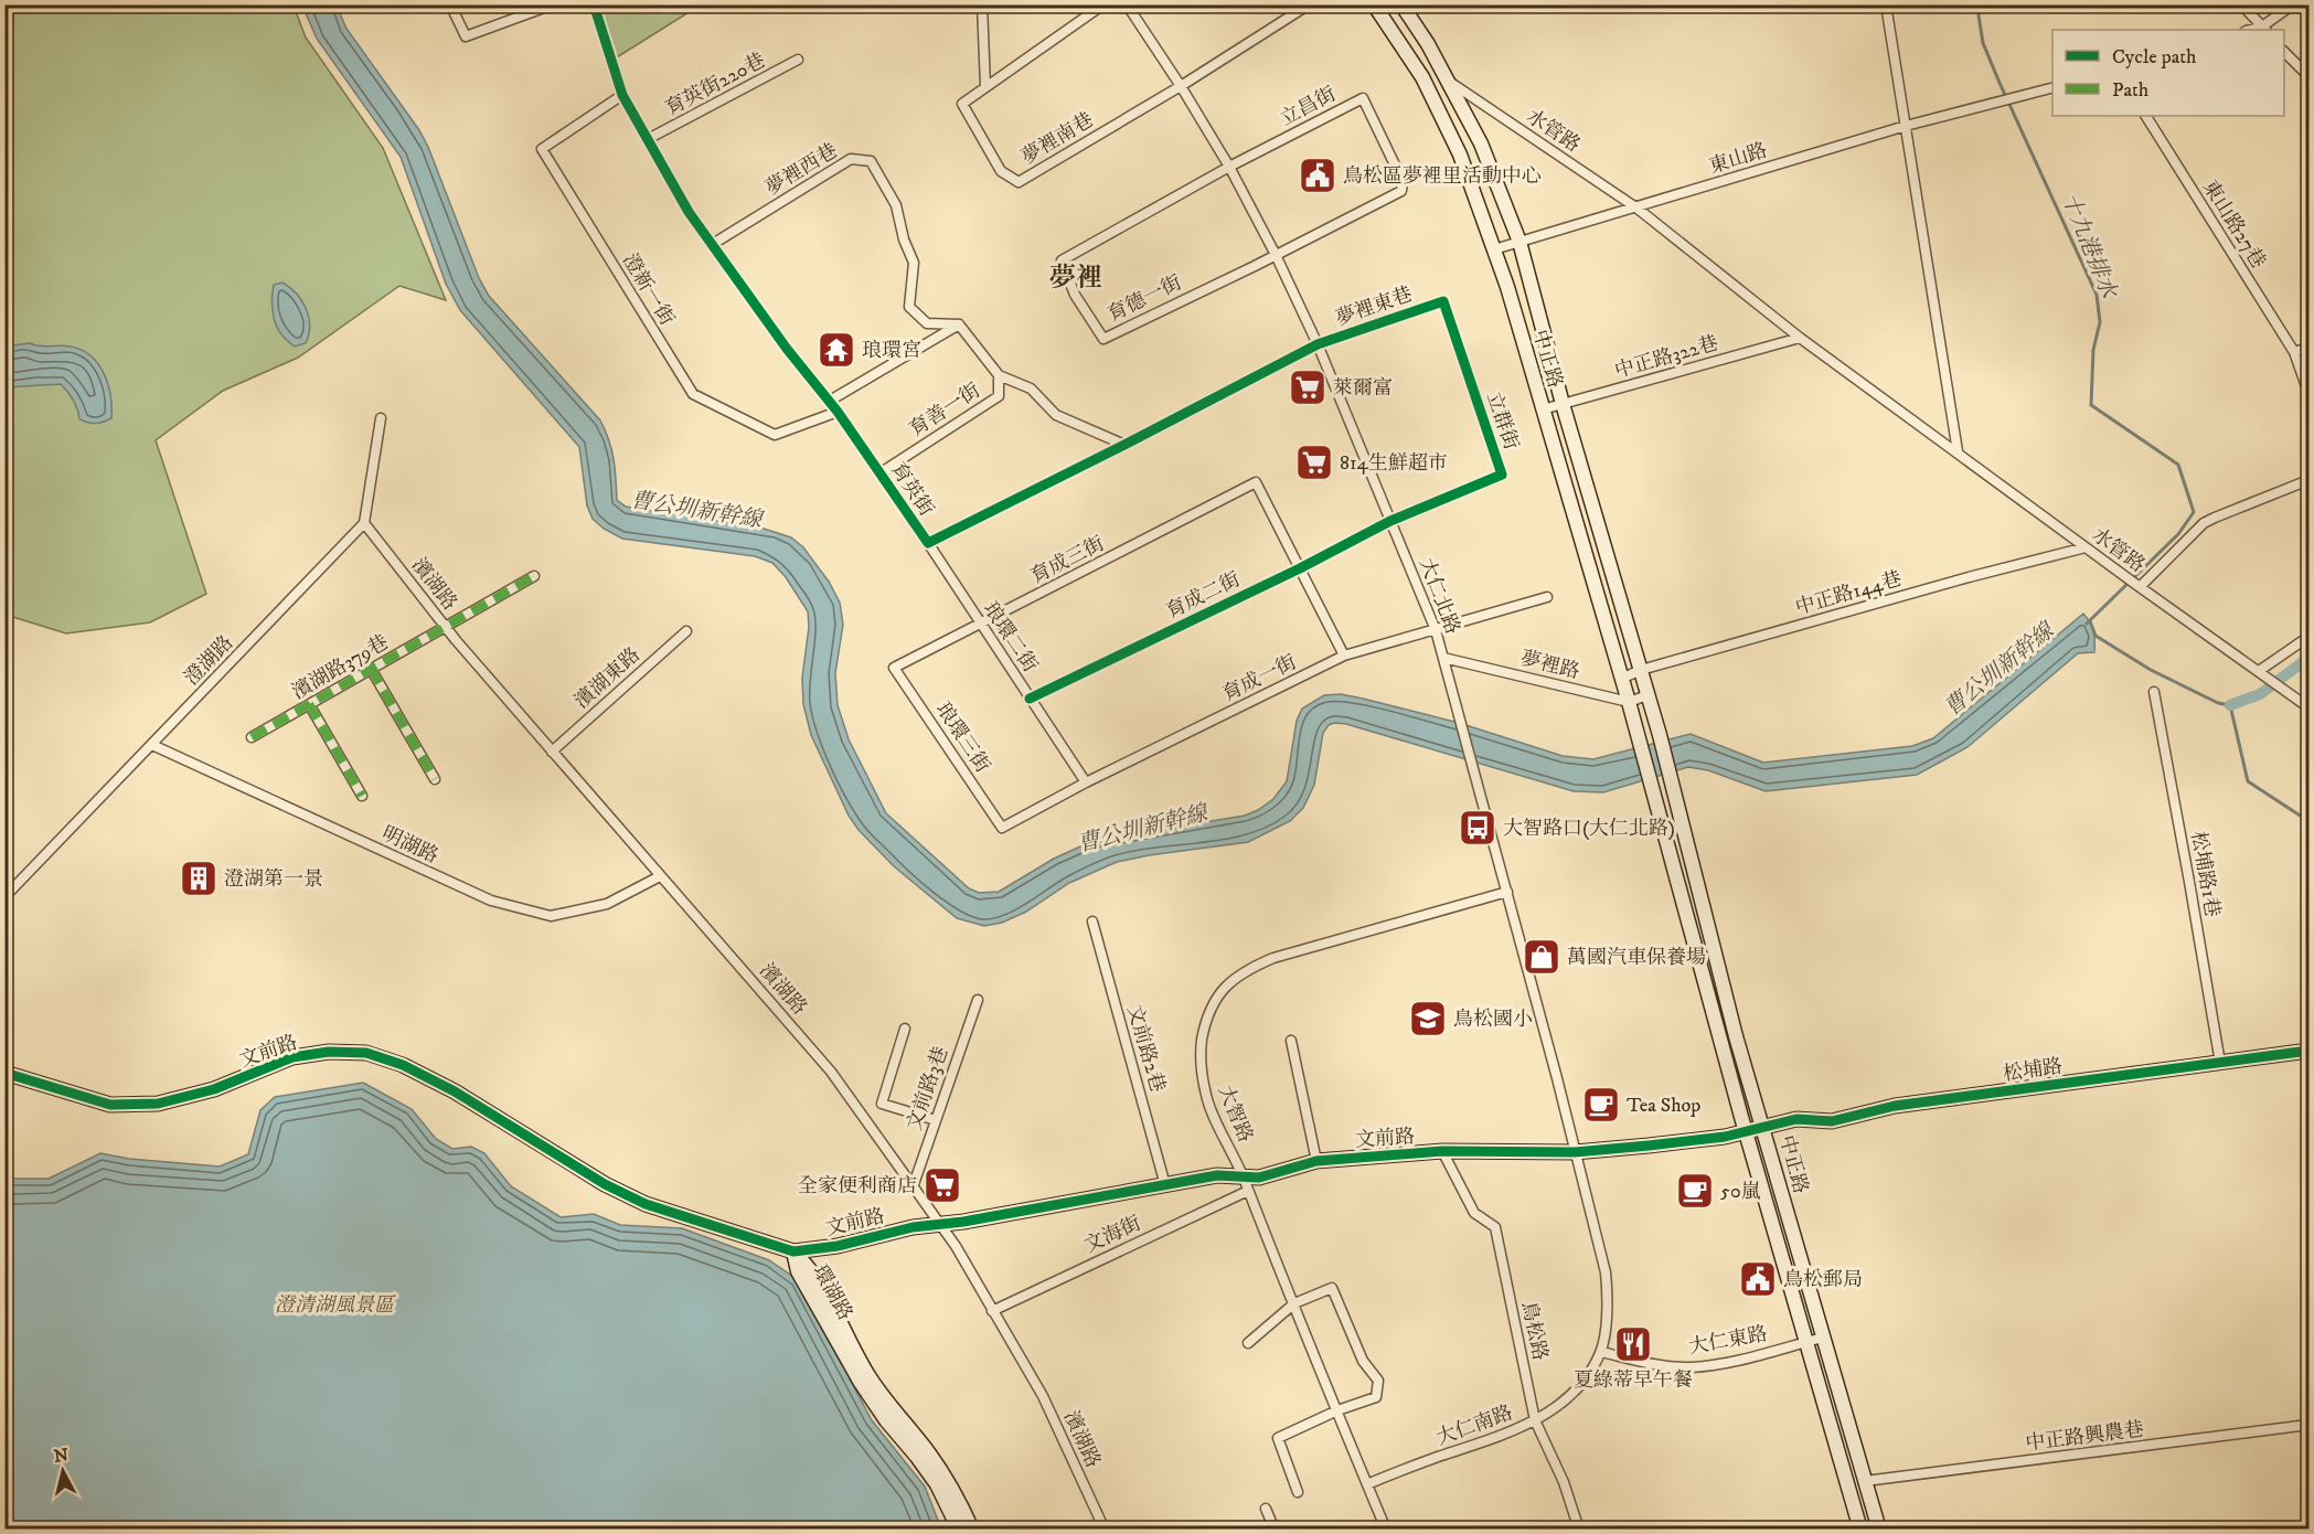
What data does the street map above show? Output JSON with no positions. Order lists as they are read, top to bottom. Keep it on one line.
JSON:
{"streets":{"main road":["中正路","文前路","松埔路","環湖路"],"street":["育英街220巷","立昌街","水管路","夢裡南巷","東山路","夢裡西巷","東山路27巷","澄新一街","育德一街","夢裡東巷","中正路322巷","育善一街","立群街","育英街","育成三街","濱湖路","中正路144巷","育成二街","大仁北路","琅環二街","澄湖路","夢裡路","濱湖路379巷","濱湖東路","育成一街","琅環三街","明湖路","松埔路1巷","文前路2巷","文前路3巷","大智路","文海街","鳥松路","大仁東路","大仁南路","中正路興農巷"]},"crossings":[["育英街220巷","育英街"],["立昌街","育德一街"],["立昌街","大仁北路"],["水管路","東山路"],["水管路","中正路322巷"],["水管路","中正路"],["水管路","中正路144巷"],["夢裡南巷","大仁北路"],["東山路","中正路"],["夢裡西巷","育善一街"],["夢裡西巷","育英街"],["澄新一街","育英街"],["育德一街","大仁北路"],["夢裡東巷","立群街"],["夢裡東巷","育英街"],["夢裡東巷","大仁北路"],["中正路322巷","中正路"],["中正路","中正路144巷"],["中正路","夢裡路"],["中正路","文前路"],["中正路","松埔路"],["中正路","大仁東路"],["中正路","中正路興農巷"],["育善一街","育英街"],["立群街","育成二街"],["立群街","大仁北路"],["育英街","大仁北路"],["育英街","琅環二街"],["育成三街","育成二街"],["育成三街","琅環二街"],["育成三街","琅環三街"],["濱湖路","澄湖路"],["濱湖路","濱湖路379巷"],["濱湖路","濱湖東路"],["濱湖路","明湖路"],["濱湖路","文前路"],["濱湖路","文前路3巷"],["濱湖路","文海街"],["育成二街","大仁北路"],["育成二街","琅環二街"],["大仁北路","夢裡路"],["大仁北路","育成一街"],["大仁北路","文前路"],["大仁北路","大智路"],["大仁北路","大仁南路"],["琅環二街","育成一街"],["澄湖路","明湖路"],["育成一街","琅環三街"],["松埔路1巷","松埔路"],["文前路2巷","文前路"],["文前路","松埔路"],["文前路","大智路"],["文前路","環湖路"],["文前路","鳥松路"],["文前路","大仁南路"],["大智路","文海街"],["大智路","大仁南路"],["鳥松路","大仁南路"],["大仁東路","大仁南路"]],"districts":["夢裡"],"water":["十九港排水","曹公圳新幹線"],"parks":["澄清湖風景區"],"places":{"public building":["鳥松區夢裡里活動中心","鳥松郵局"],"temple":["琅環宮"],"supermarket":["萊爾富","814生鮮超市","全家便利商店"],"bus stop":["大智路口(大仁北路)"],"building":["澄湖第一景"],"shop":["萬國汽車保養場"],"school or university":["鳥松國小"],"cafe":["Tea Shop","50嵐"],"restaurant":["夏綠蒂早午餐"]},"legend":["Cycle path","Path"],"north":"top"}
